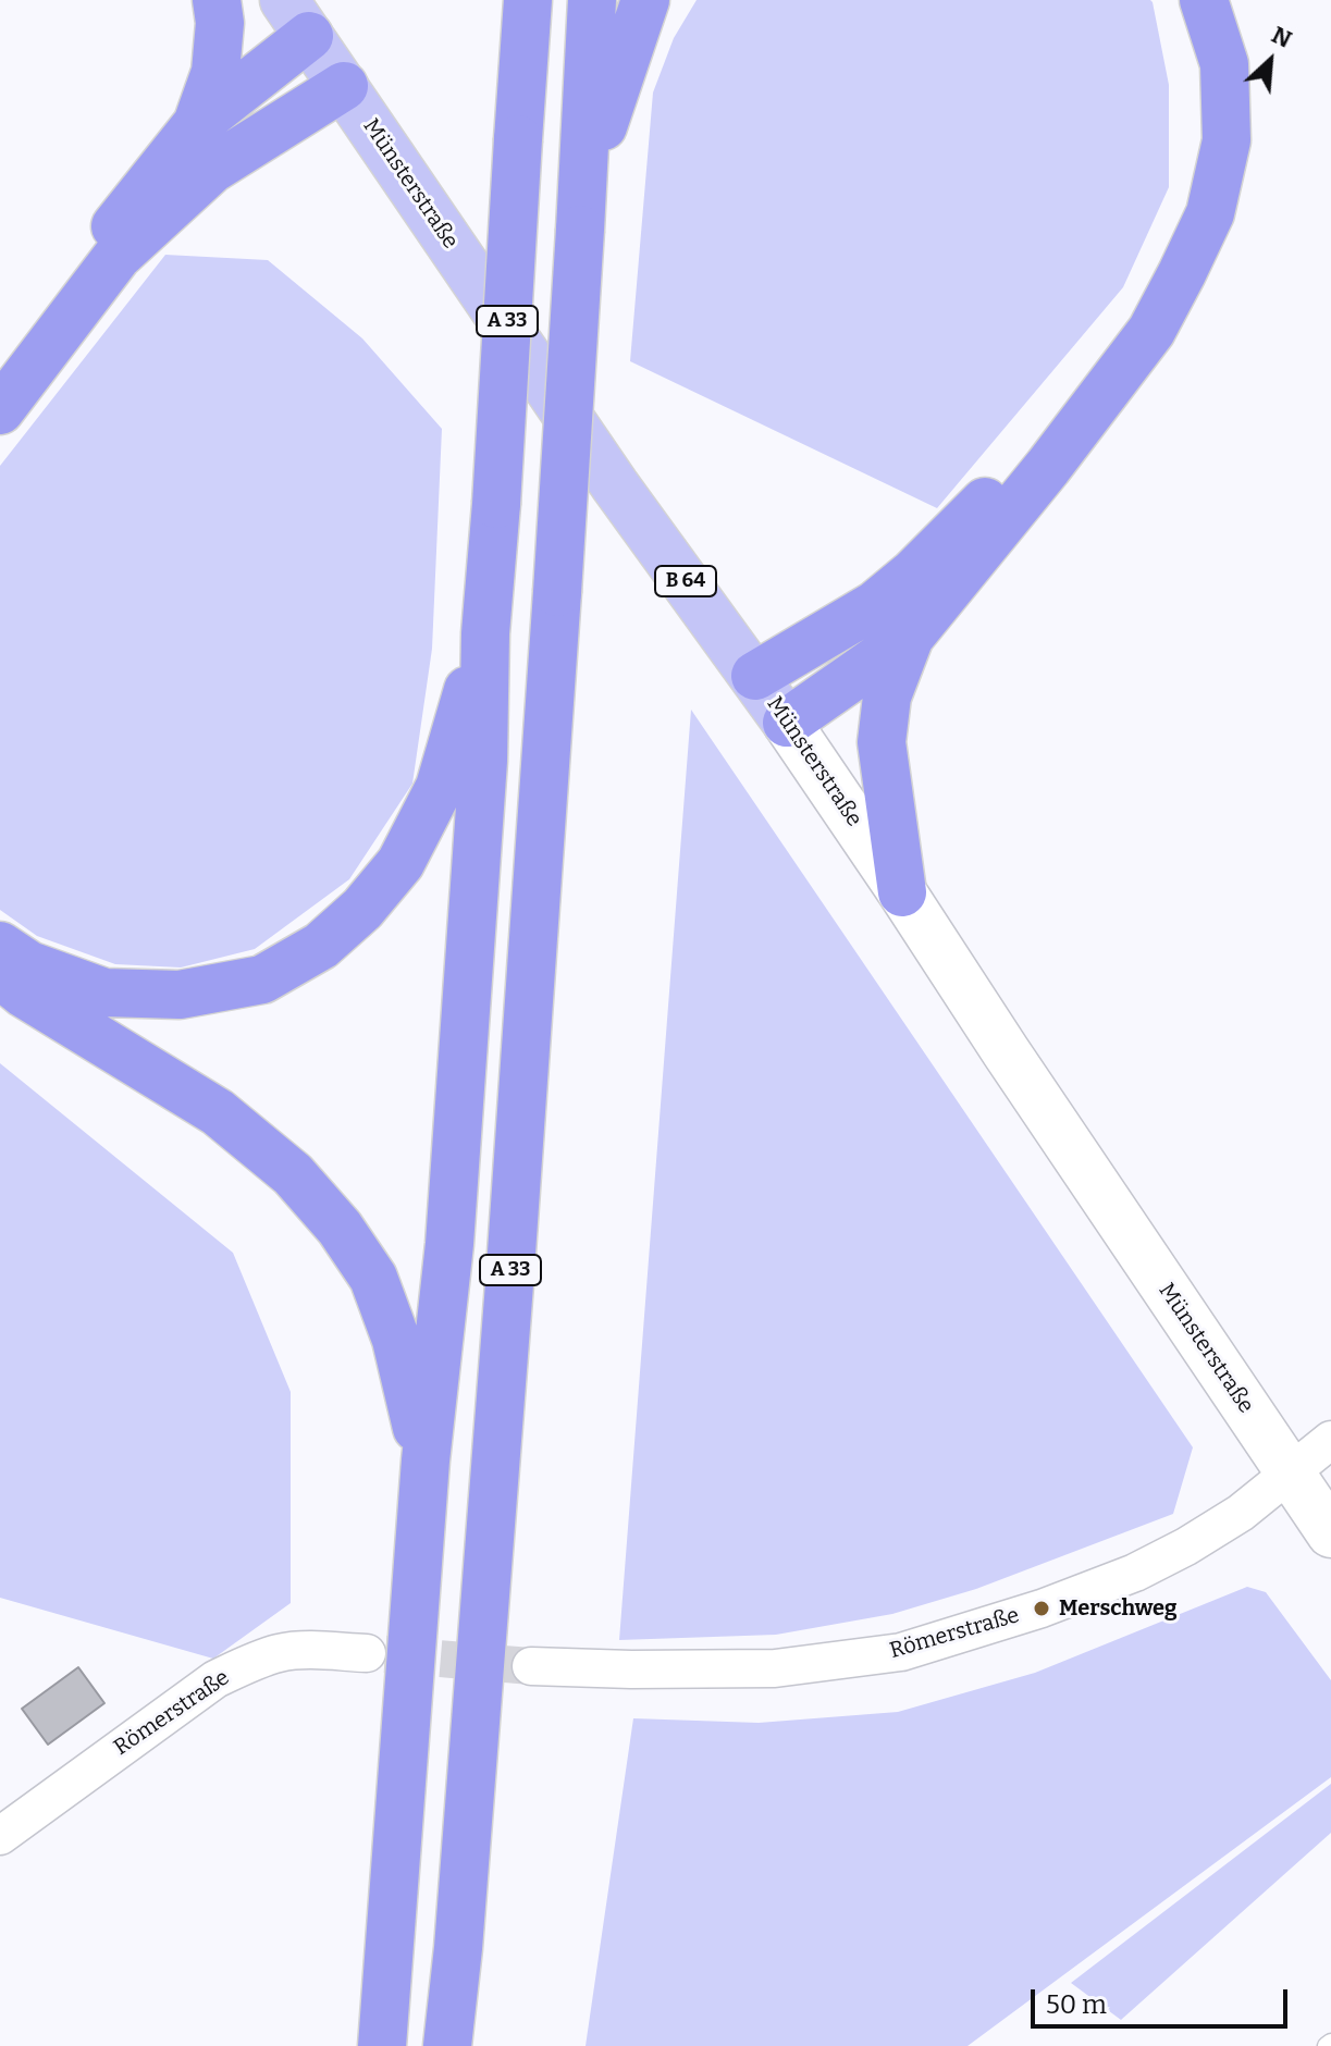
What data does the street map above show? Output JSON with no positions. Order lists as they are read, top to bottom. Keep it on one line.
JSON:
{"streets":{"highway":["A 33"],"main road":["Münsterstraße","B 64"],"street":["Römerstraße"]},"crossings":[["Münsterstraße","Römerstraße"]],"places":["Merschweg"],"scale_bar":"50 m","north":"top right"}
